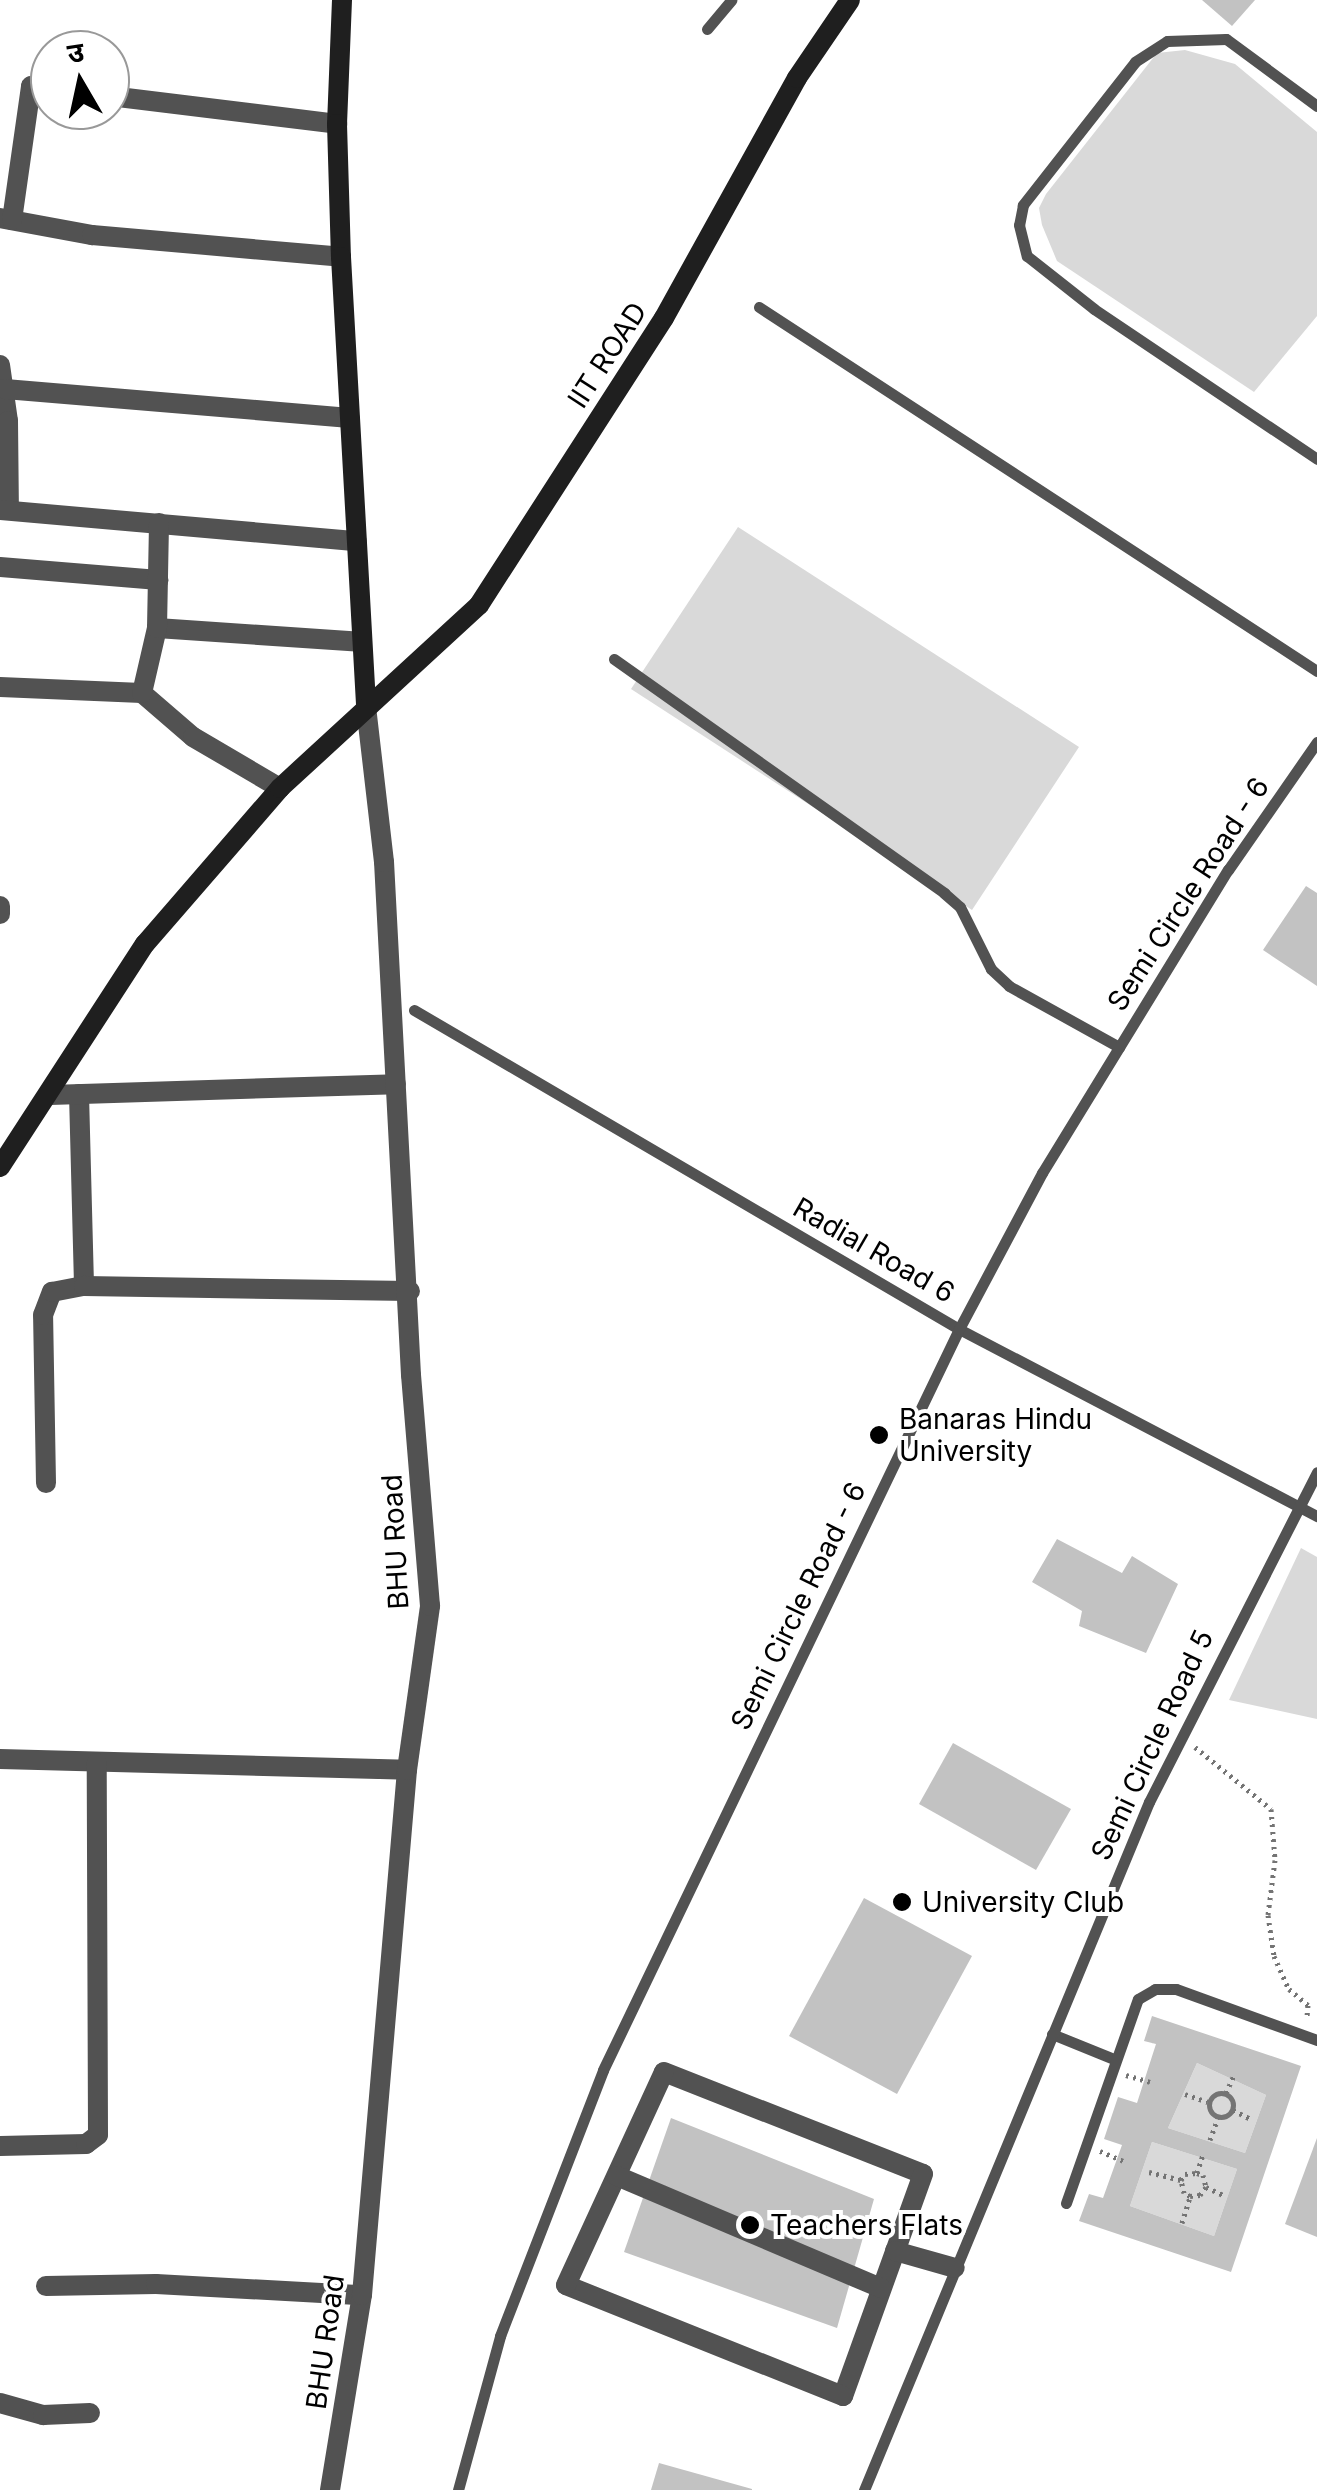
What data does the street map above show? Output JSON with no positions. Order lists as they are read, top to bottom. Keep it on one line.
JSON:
{"streets":{"street":["IIT ROAD","BHU Road"],"lane":["Semi Circle Road - 6","Radial Road 6","Semi Circle Road 5"]},"crossings":[["IIT ROAD","BHU Road"],["Semi Circle Road - 6","Radial Road 6"],["Radial Road 6","Semi Circle Road 5"]],"places":["Banaras Hindu University","University Club","Teachers Flats"],"north":"top"}
